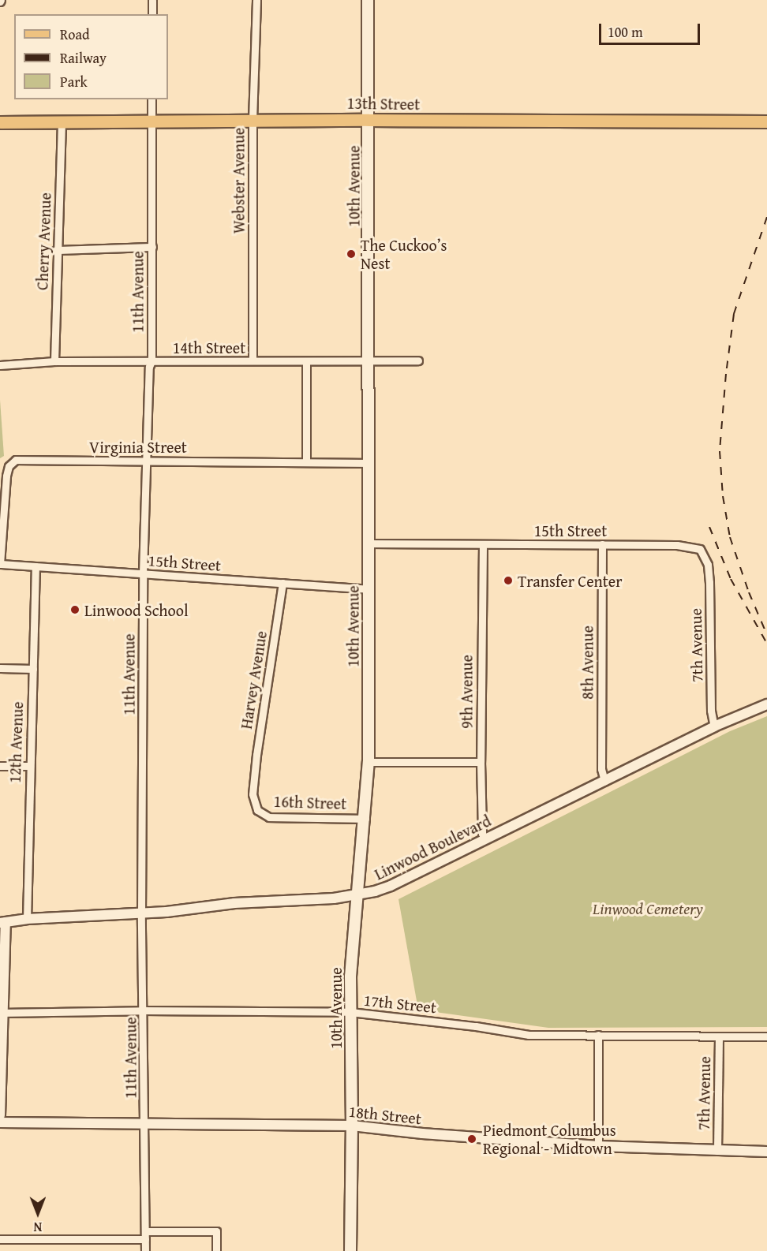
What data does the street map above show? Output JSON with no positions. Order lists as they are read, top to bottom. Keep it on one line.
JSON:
{"streets":{"main road":["13th Street","10th Avenue"],"street":["Webster Avenue","Cherry Avenue","11th Avenue","14th Street","Virginia Street","15th Street","7th Avenue","8th Avenue","Harvey Avenue","9th Avenue","12th Avenue","16th Street","Linwood Boulevard","17th Street","18th Street"]},"crossings":[["13th Street","Webster Avenue"],["13th Street","10th Avenue"],["13th Street","Cherry Avenue"],["13th Street","11th Avenue"],["Webster Avenue","14th Street"],["10th Avenue","14th Street"],["10th Avenue","Virginia Street"],["10th Avenue","15th Street"],["10th Avenue","16th Street"],["10th Avenue","Linwood Boulevard"],["10th Avenue","17th Street"],["10th Avenue","18th Street"],["Cherry Avenue","14th Street"],["11th Avenue","14th Street"],["11th Avenue","Virginia Street"],["11th Avenue","15th Street"],["11th Avenue","Linwood Boulevard"],["11th Avenue","17th Street"],["11th Avenue","18th Street"],["Virginia Street","15th Street"],["15th Street","7th Avenue"],["15th Street","8th Avenue"],["15th Street","Harvey Avenue"],["15th Street","9th Avenue"],["15th Street","12th Avenue"],["7th Avenue","Linwood Boulevard"],["7th Avenue","17th Street"],["7th Avenue","18th Street"],["8th Avenue","Linwood Boulevard"],["Harvey Avenue","16th Street"],["9th Avenue","Linwood Boulevard"],["12th Avenue","Linwood Boulevard"]],"parks":["Linwood Cemetery"],"places":["The Cuckoo’s Nest","Transfer Center","Linwood School","Piedmont Columbus Regional - Midtown"],"legend":["Road","Railway","Park"],"scale_bar":"100 m","north":"bottom"}
